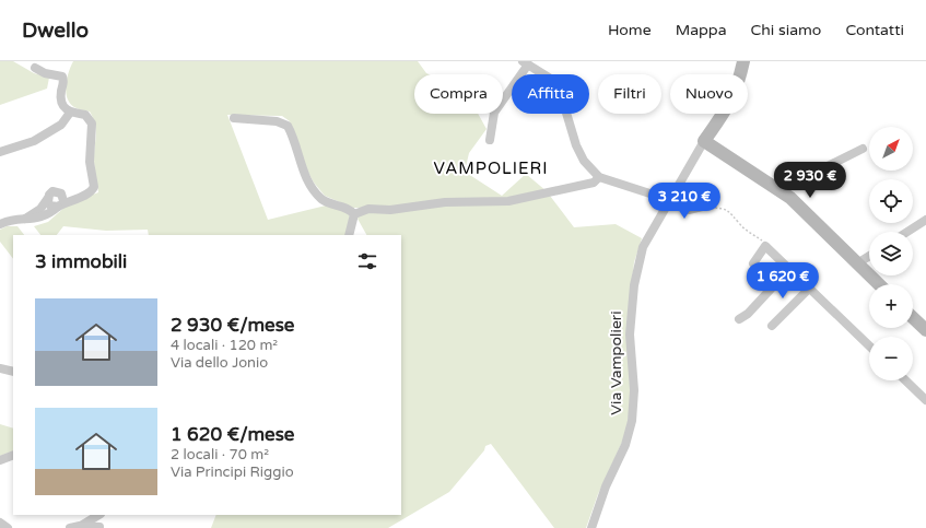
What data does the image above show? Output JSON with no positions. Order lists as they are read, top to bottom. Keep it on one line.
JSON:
{"streets":{"street":["Via Vampolieri"]},"districts":["VAMPOLIERI"],"north":"top right","page":{"header":"Dwello","nav":["Home","Mappa","Chi siamo","Contatti"],"chip":["Compra","Affitta","Filtri","Nuovo"],"map_buttons":["+","−"],"price":["2 930 €","3 210 €","1 620 €"],"heading":"3 immobili","list":[{"name":"2 930 €/mese","note":"4 locali · 120 m² · Via dello Jonio"},{"name":"1 620 €/mese","note":"2 locali · 70 m² · Via Principi Riggio"}]}}
